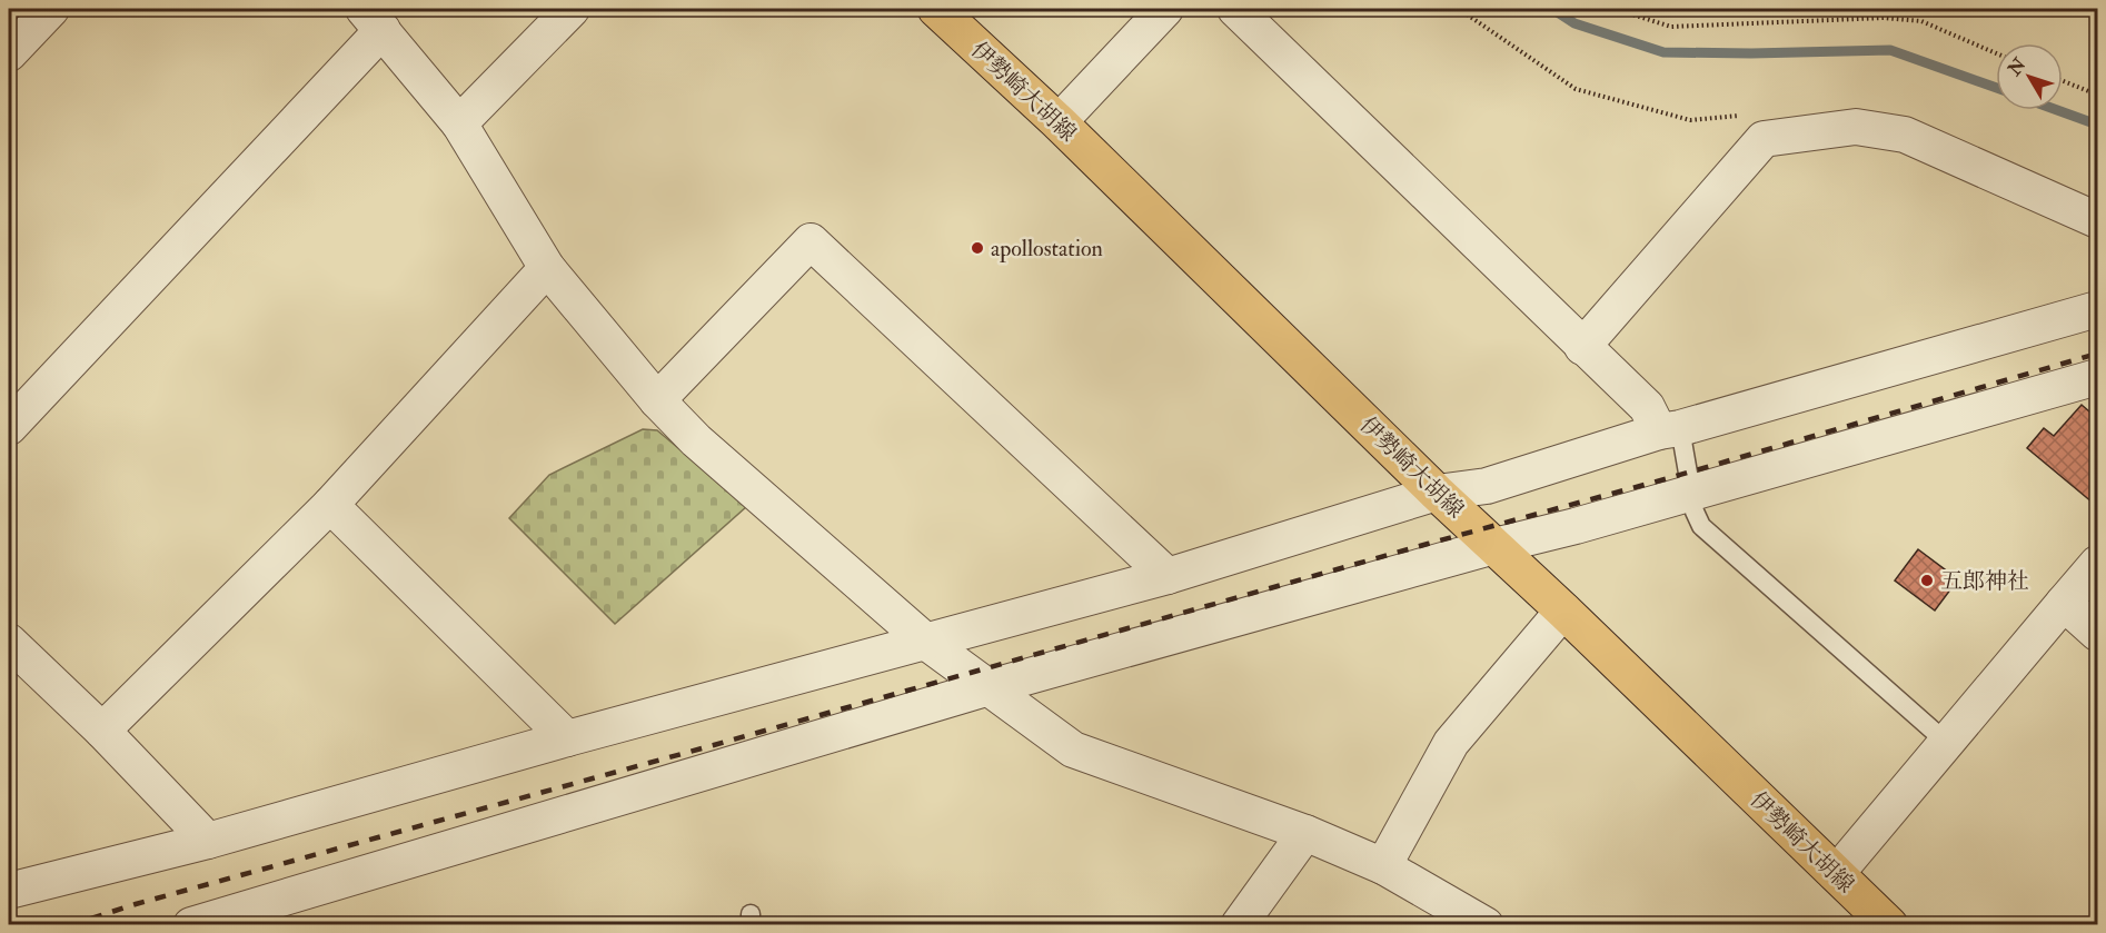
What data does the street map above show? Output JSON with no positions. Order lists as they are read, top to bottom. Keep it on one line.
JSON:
{"streets":{"main road":["伊勢崎大胡線"]},"places":["apollostation","五郎神社"],"north":"top left"}
